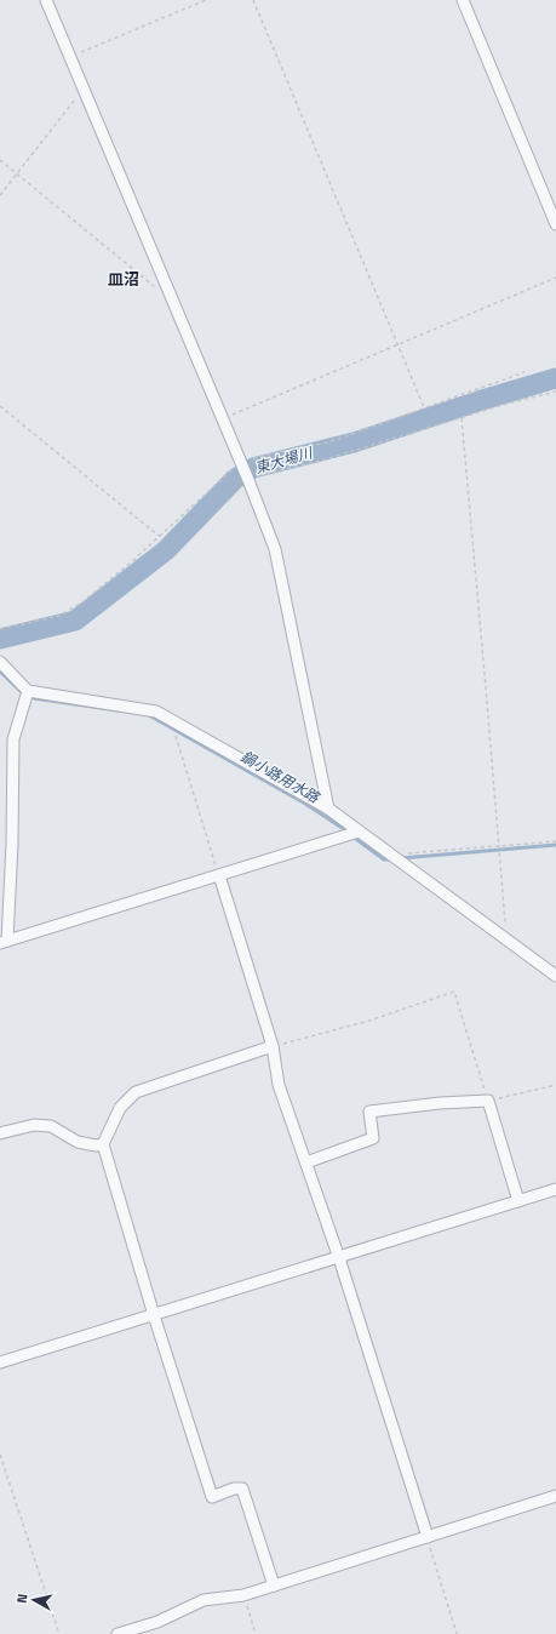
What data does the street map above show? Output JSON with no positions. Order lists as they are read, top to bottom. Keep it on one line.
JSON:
{"districts":["皿沼"],"water":["東大場川","鍋小路用水路"],"north":"left"}
